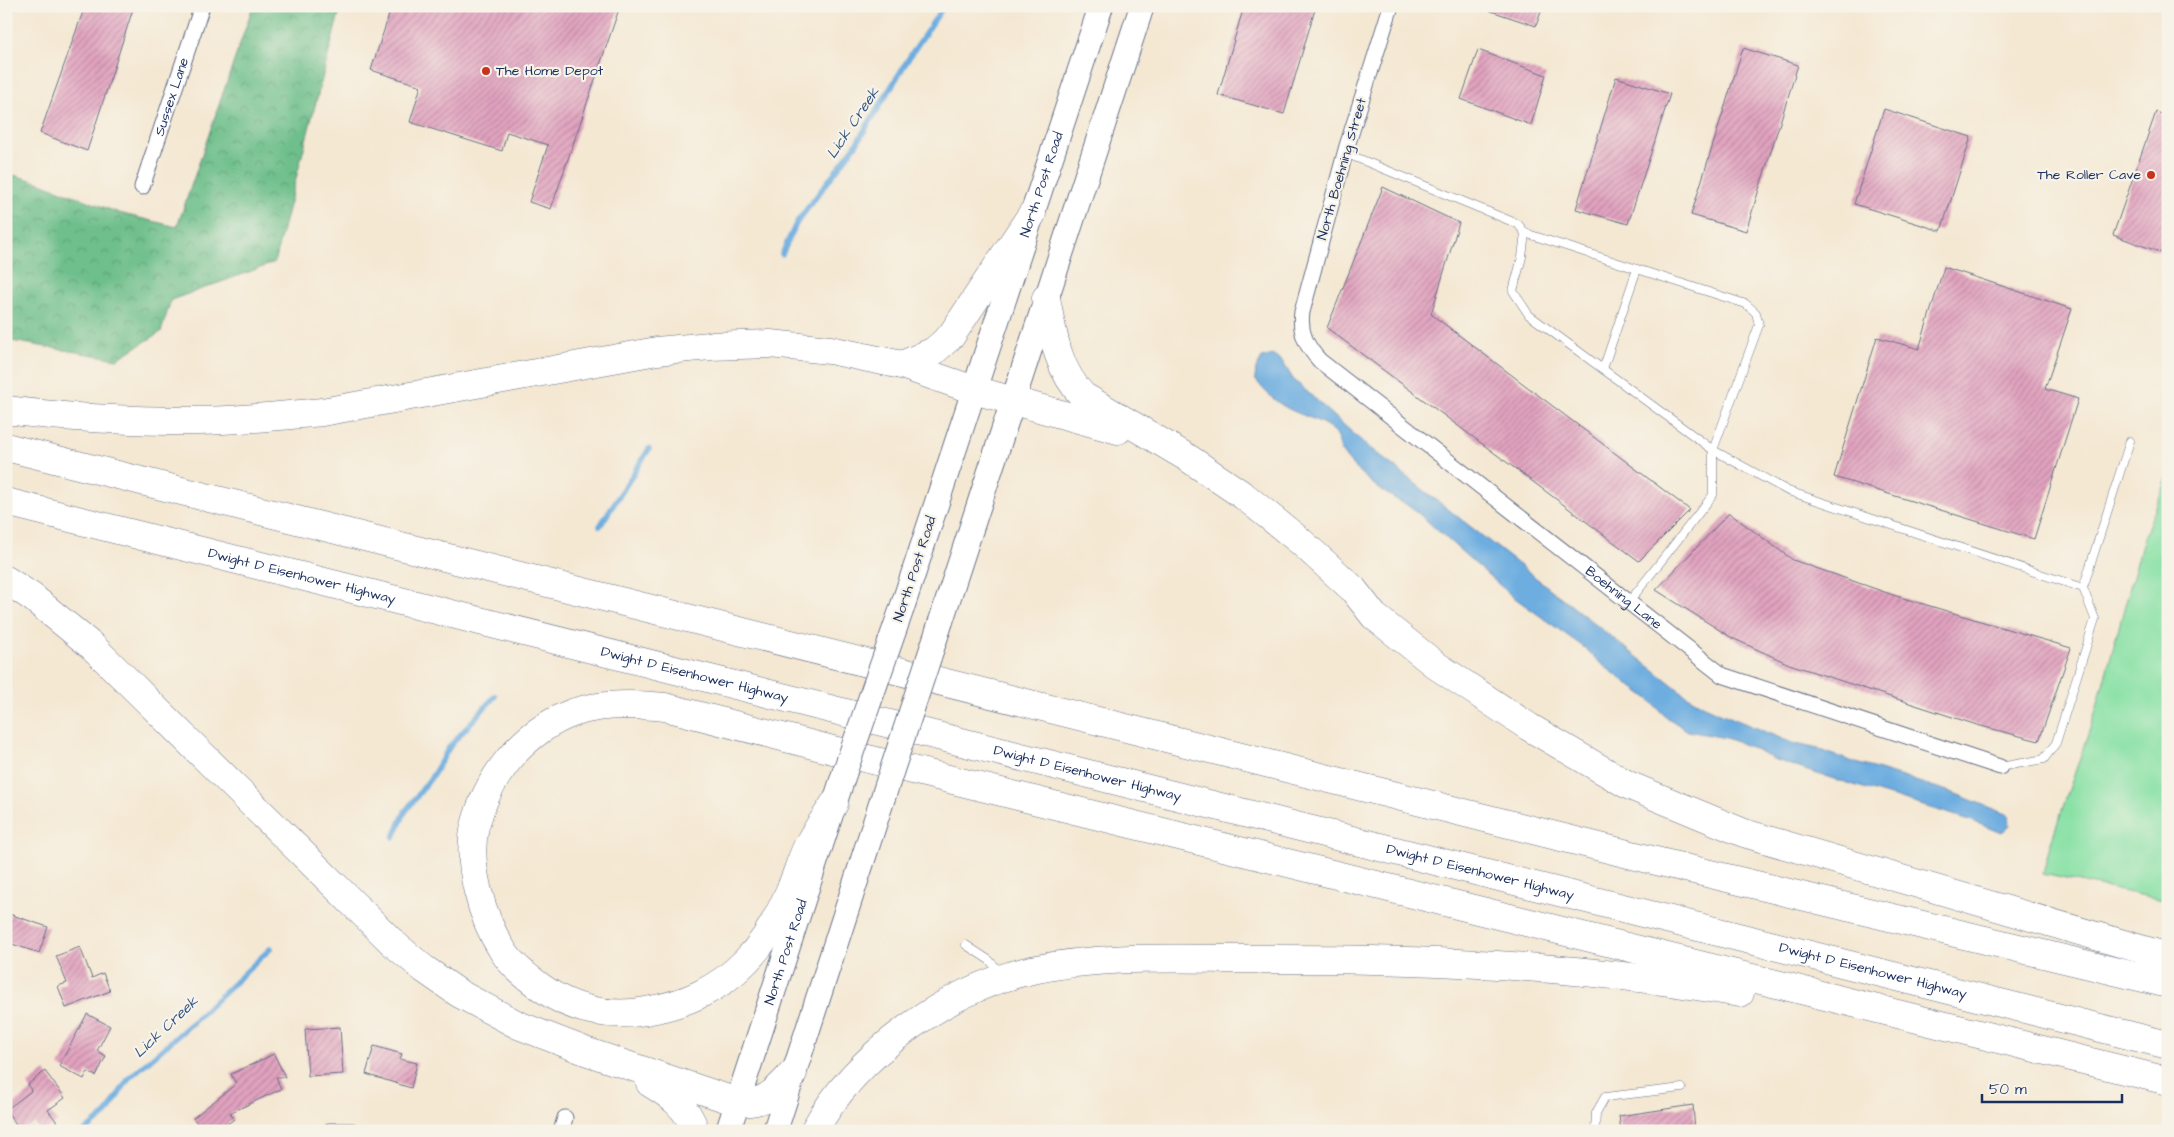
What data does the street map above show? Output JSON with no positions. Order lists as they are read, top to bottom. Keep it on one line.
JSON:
{"streets":{"highway":["Dwight D Eisenhower Highway"],"main road":["North Post Road"],"street":["Sussex Lane","North Boehning Street","Boehning Lane"]},"crossings":[["North Boehning Street","Boehning Lane"]],"water":["Lick Creek"],"places":["The Home Depot","The Roller Cave"],"scale_bar":"50 m"}
